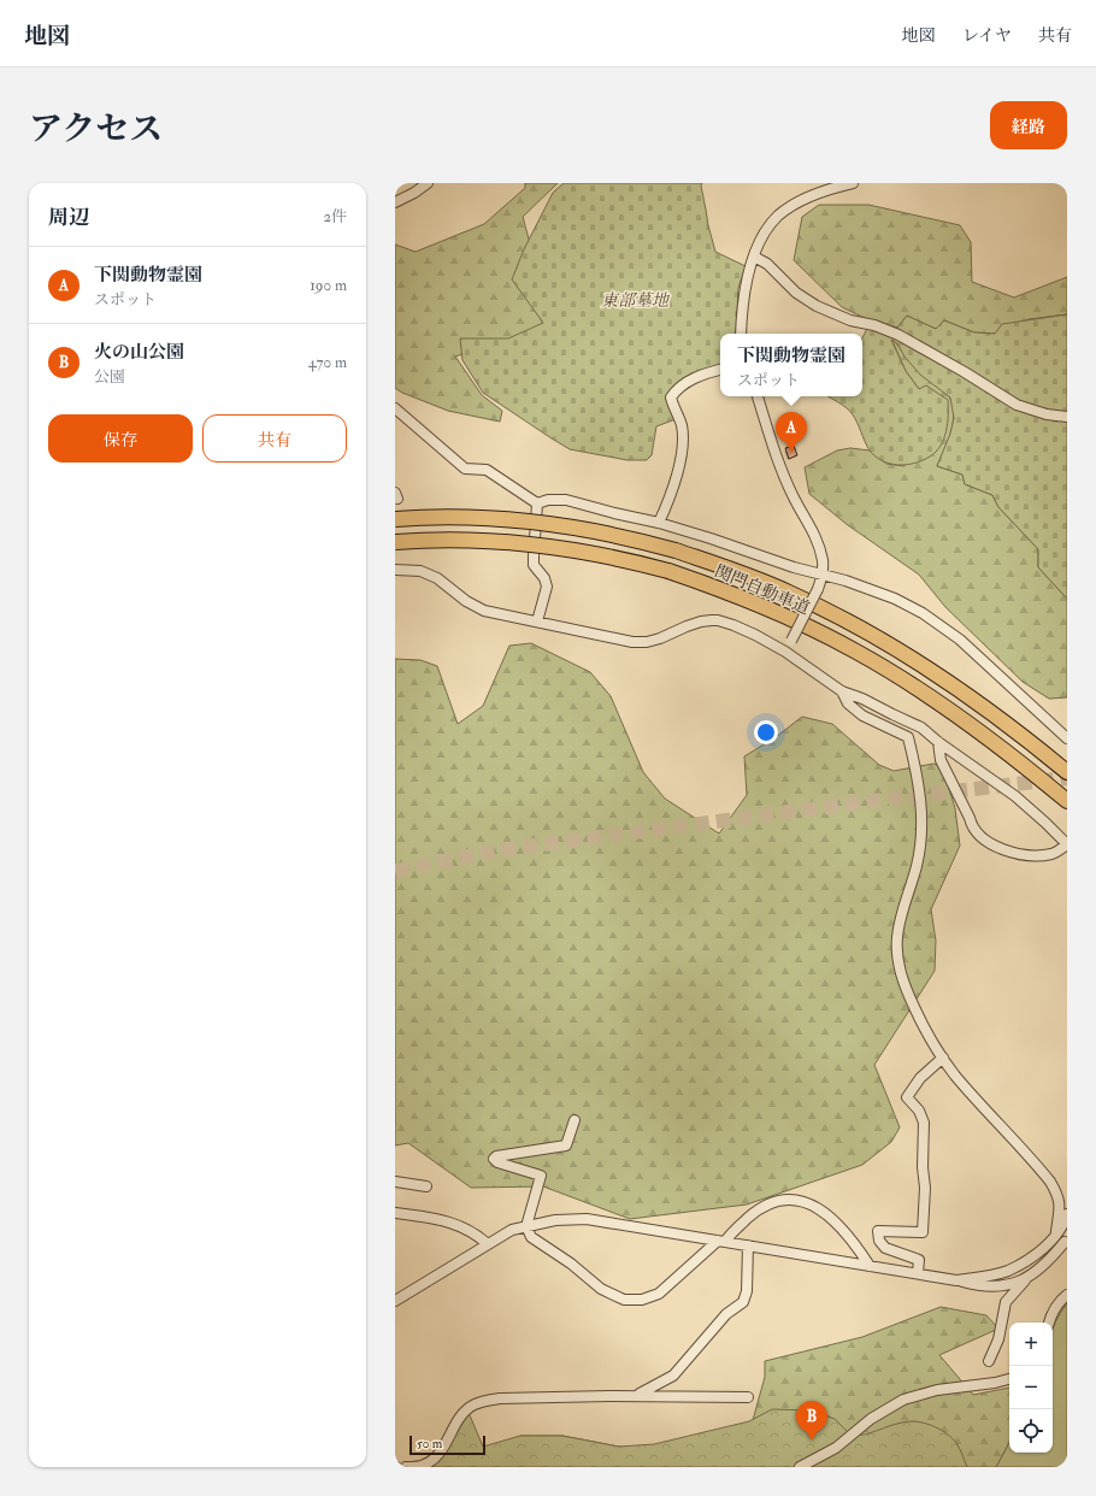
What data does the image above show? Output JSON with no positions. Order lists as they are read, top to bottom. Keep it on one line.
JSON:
{"streets":{"highway":["関門自動車道"]},"parks":["東部墓地"],"scale_bar":"50 m","page":{"header":"地図","nav":["地図","レイヤ","共有"],"title":"アクセス","buttons":["経路",["保存","共有"]],"heading":["周辺","2件"],"list":[{"mark":"A","name":"下関動物霊園","note":"スポット","value":"190 m"},{"mark":"B","name":"火の山公園","note":"公園","value":"470 m"}],"popup":["下関動物霊園","スポット"],"pins":["A","B"],"map_buttons":["+","−"],"scale":"50 m"}}
